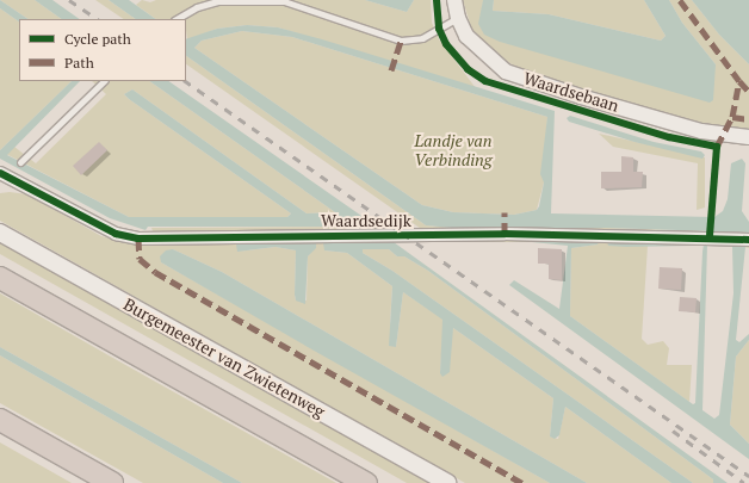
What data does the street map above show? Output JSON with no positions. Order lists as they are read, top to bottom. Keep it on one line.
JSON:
{"streets":{"main road":["Burgemeester van Zwietenweg"],"street":["Waardsebaan","Waardsedijk"]},"parks":["Landje van Verbinding"],"legend":["Cycle path","Path"]}
